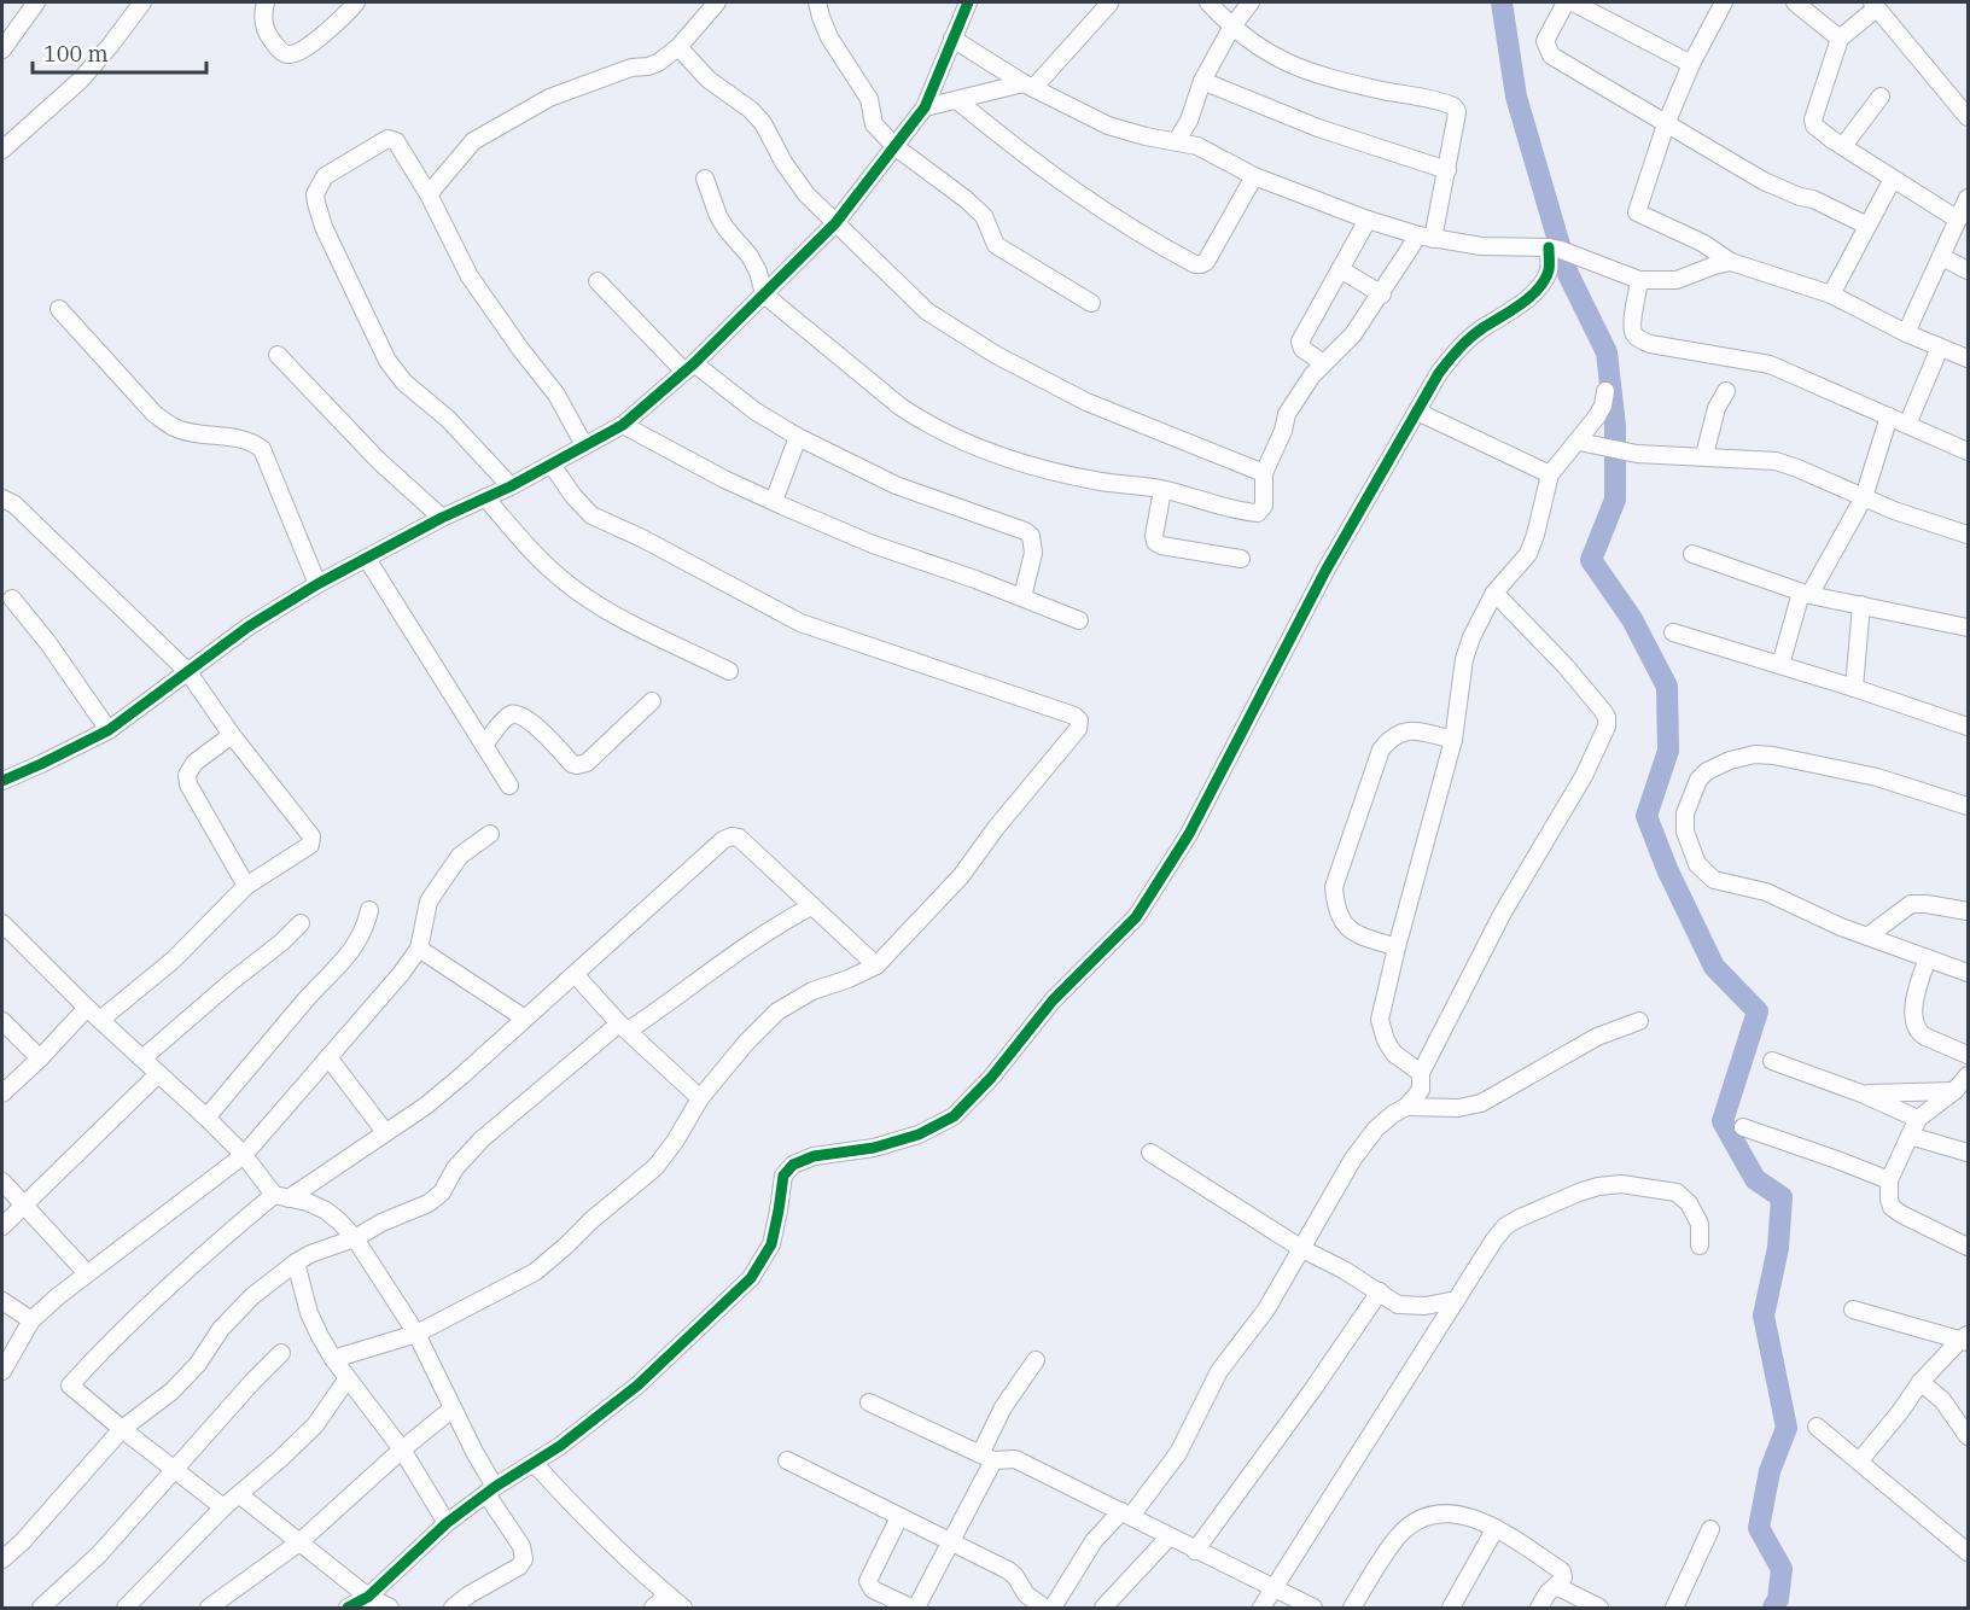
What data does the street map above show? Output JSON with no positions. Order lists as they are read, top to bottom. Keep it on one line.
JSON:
{"scale_bar":"100 m"}
